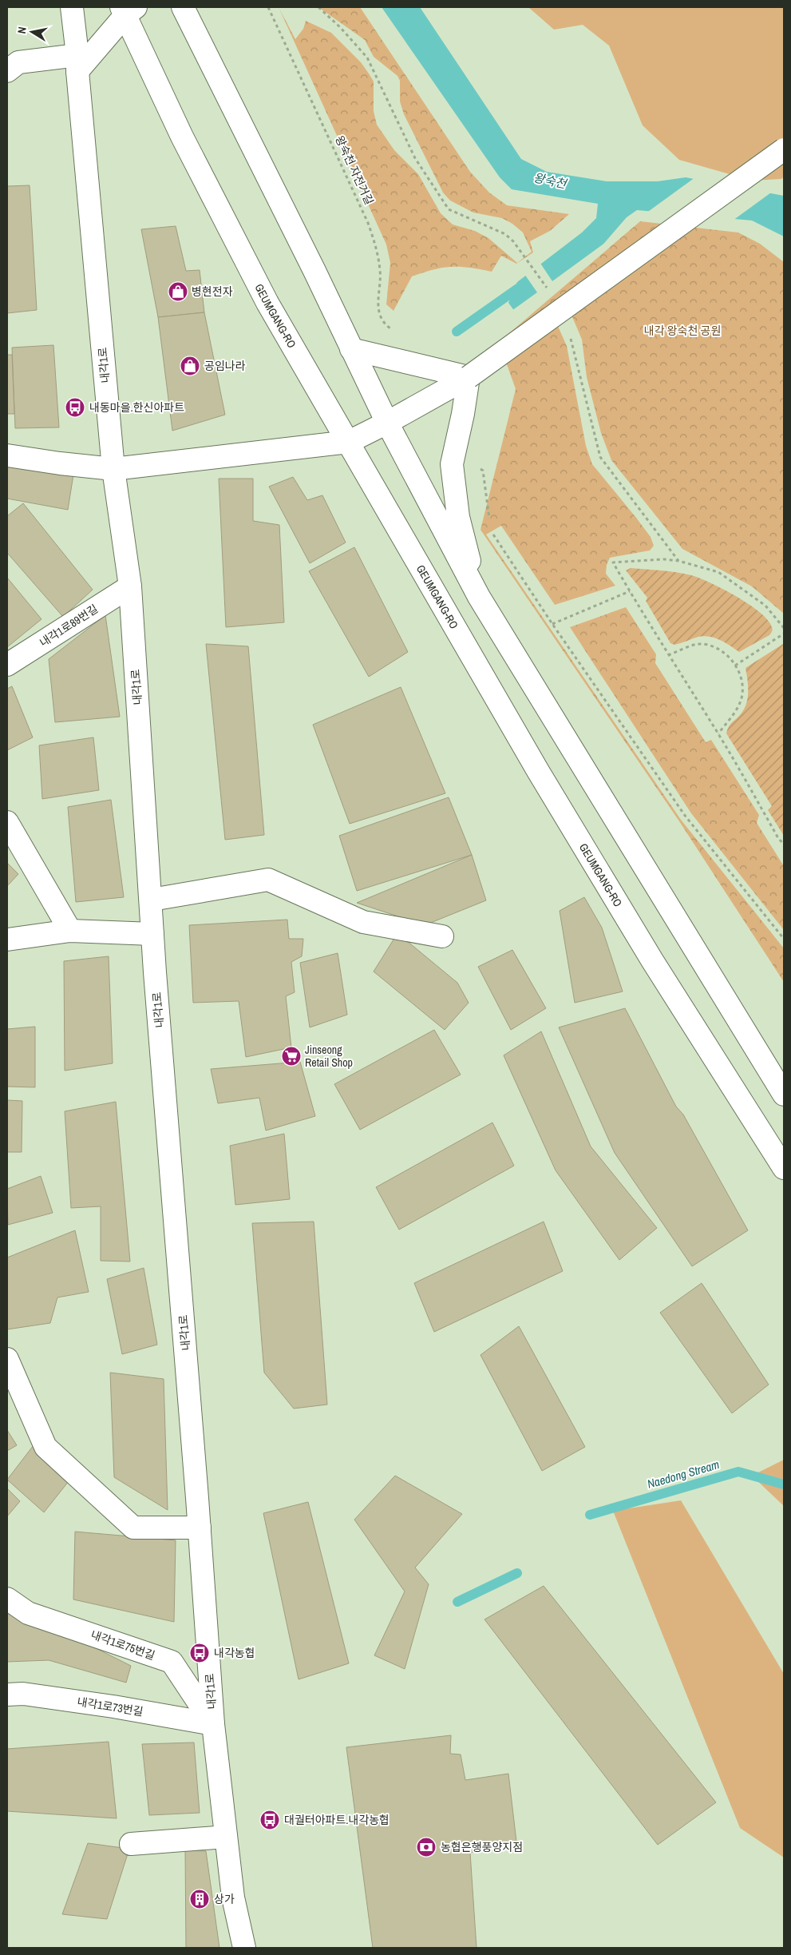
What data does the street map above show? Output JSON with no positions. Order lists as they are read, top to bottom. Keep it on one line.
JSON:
{"streets":{"street":["GEUMGANG-RO","내각1로","내각1로89번길","내각1로75번길","내각1로73번길"],"path":["왕숙천 자전거길"]},"crossings":[["내각1로","내각1로89번길"],["내각1로","내각1로75번길"],["내각1로","내각1로73번길"],["내각1로75번길","내각1로73번길"]],"water":["왕숙천","Naedong Stream"],"parks":["내각 왕숙천 공원"],"places":{"shop":["병현전자","공임나라"],"bus stop":["내동마을.한신아파트","내각농협","대궐터아파트.내각농협"],"supermarket":["Jinseong Retail Shop"],"bank":["농협은행풍양지점"],"building":["상가"]},"north":"left"}
